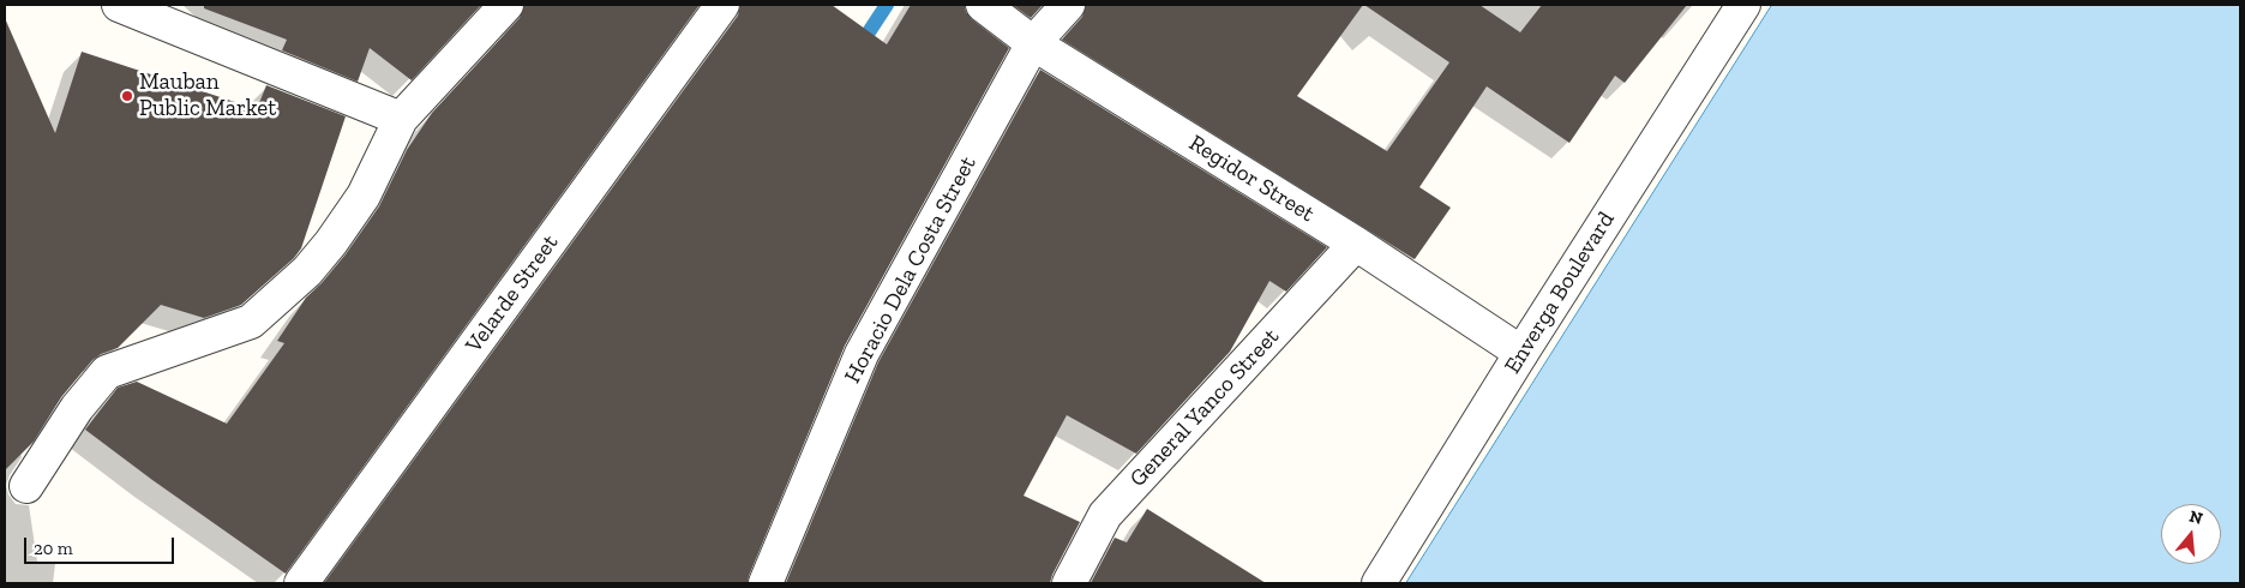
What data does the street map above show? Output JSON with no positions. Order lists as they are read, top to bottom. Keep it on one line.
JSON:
{"streets":{"street":["Regidor Street","Horacio Dela Costa Street","Enverga Boulevard","Velarde Street","General Yanco Street"]},"crossings":[["Regidor Street","Horacio Dela Costa Street"],["Regidor Street","Enverga Boulevard"],["Regidor Street","General Yanco Street"]],"places":["Mauban Public Market"],"scale_bar":"20 m","north":"top"}
